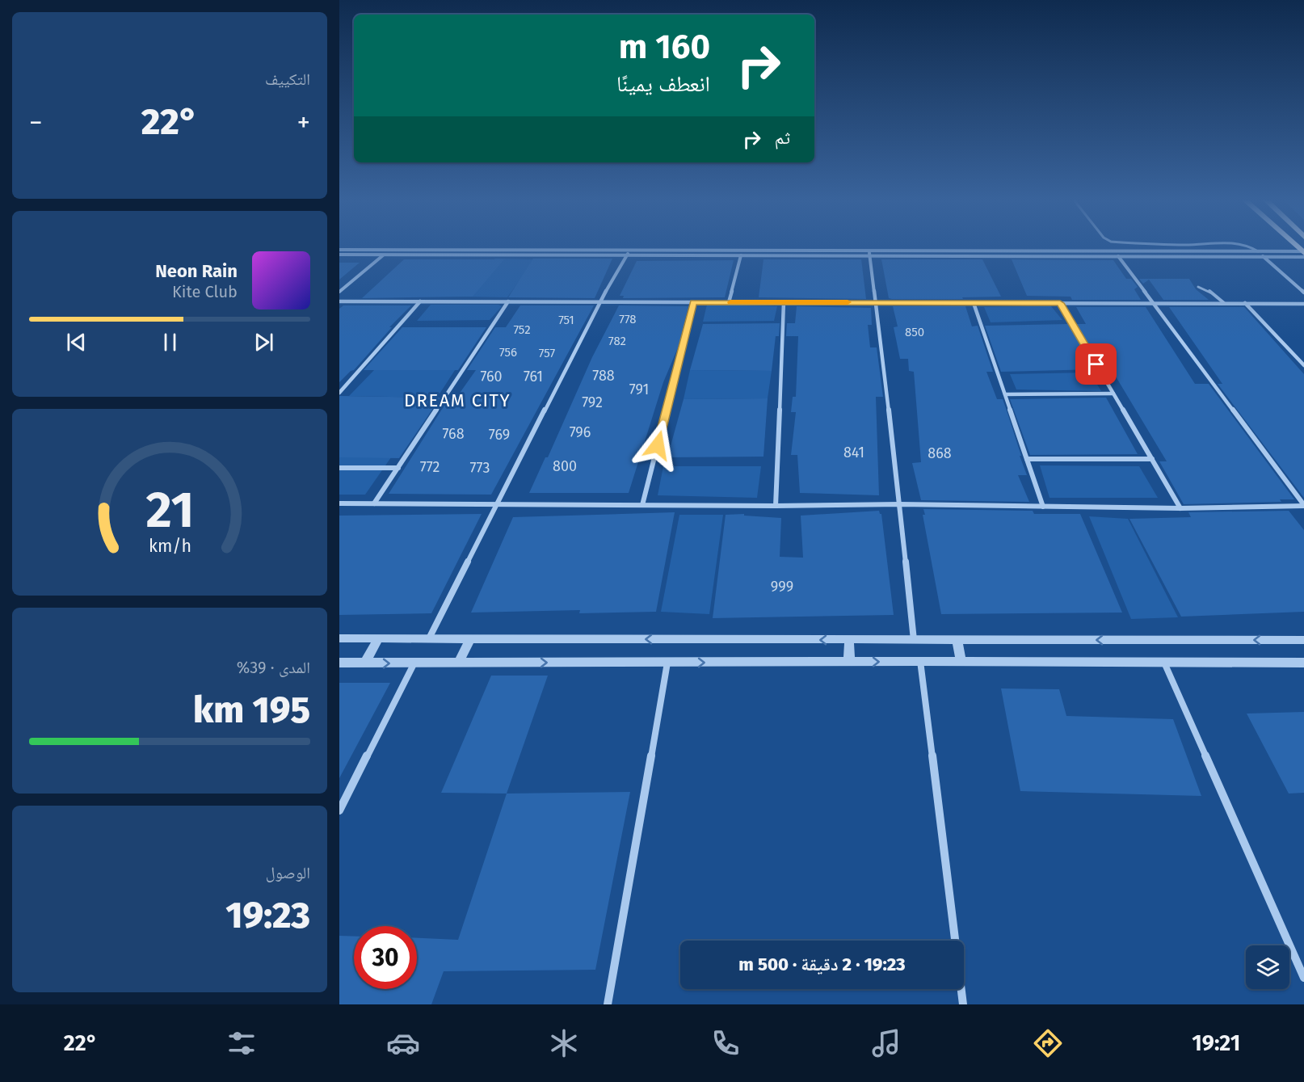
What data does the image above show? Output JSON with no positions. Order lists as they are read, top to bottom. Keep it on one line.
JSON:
{"districts":["DREAM CITY"],"house_numbers":["778","751","752","850","782","756","757","788","760","761","791","792","796","768","769","841","868","800","772","773","999"],"page":{"tile":["التكييف",["المدى · 39%","195 km"],["الوصول","19:23"]],"turn":["160 m","انعطف يمينًا"],"heat":["−","22°","+"],"then":"ثم","song":["Neon Rain","Kite Club"],"limit":"30","trip":"19:23 · 2 دقيقة · 500 m","tabs":["19:21","22°"],"gauge":["21","km/h"]}}
